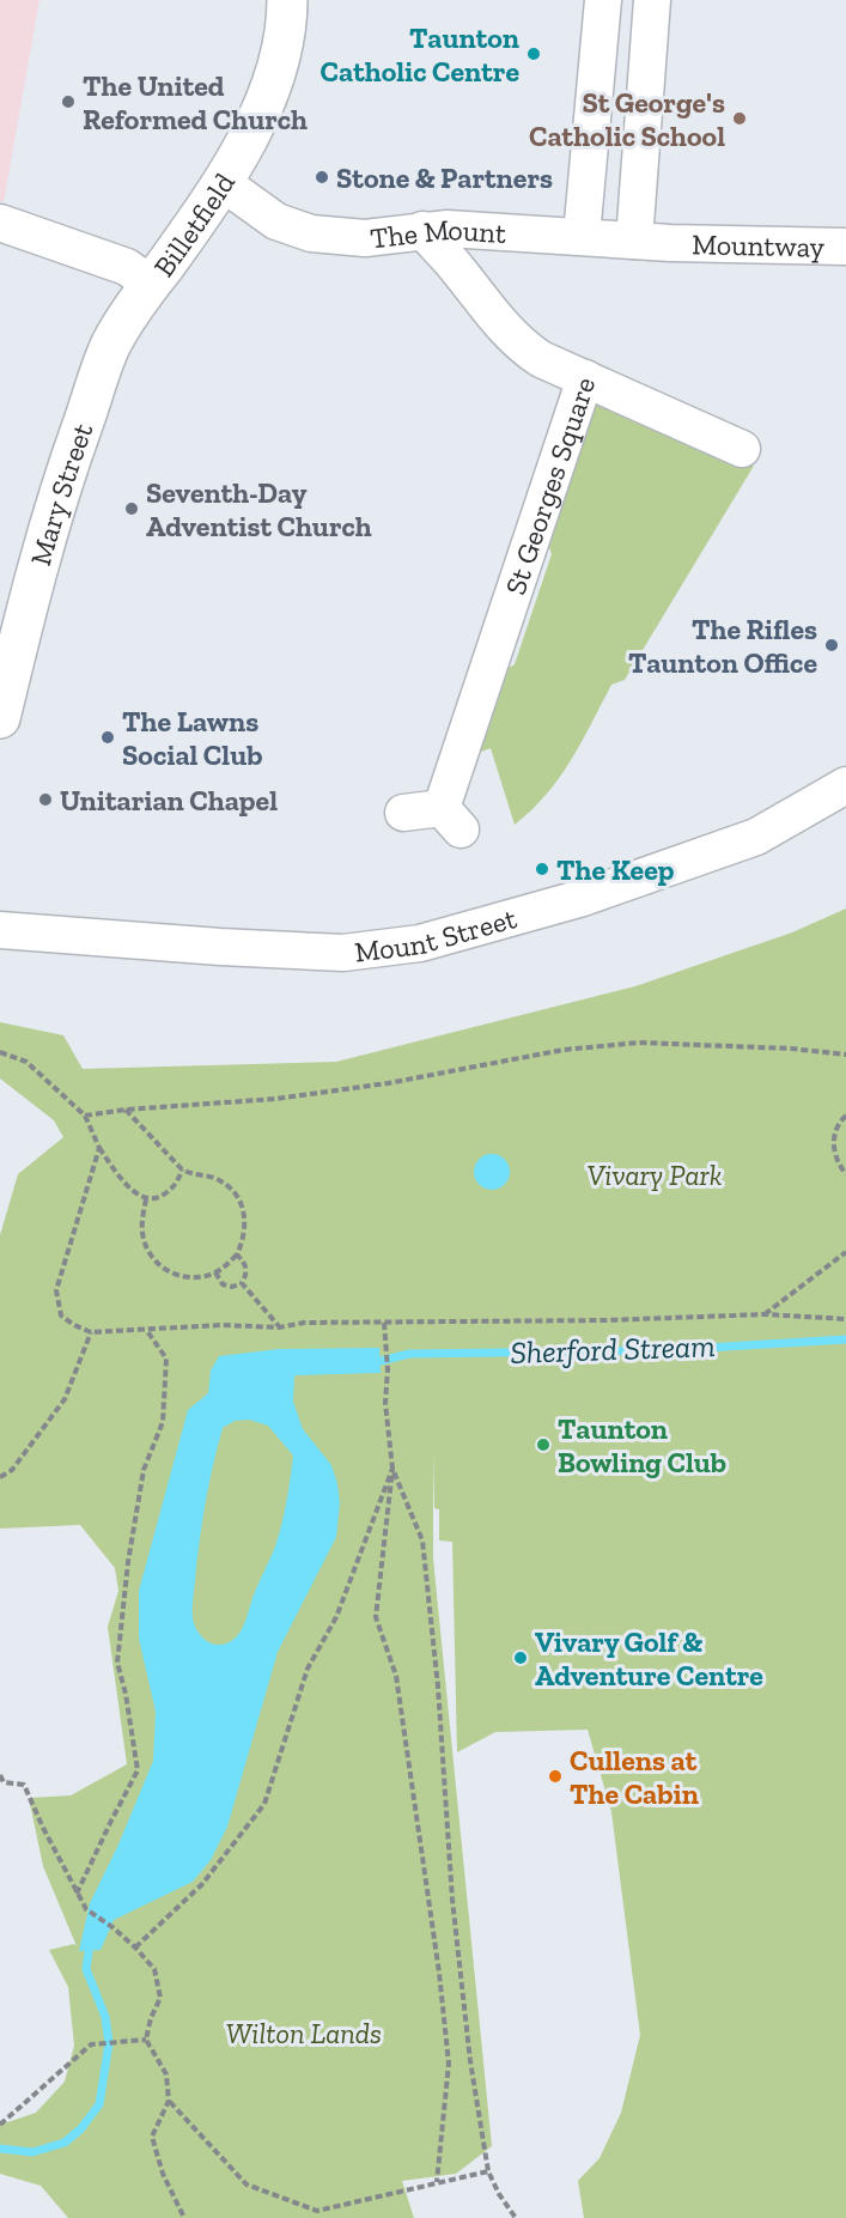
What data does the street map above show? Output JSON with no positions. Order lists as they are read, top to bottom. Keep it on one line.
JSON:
{"streets":{"main road":["Billetfield","Mary Street"],"street":["The Mount","Mountway","St Georges Square","Mount Street"]},"crossings":[["Billetfield","The Mount"],["Billetfield","Mary Street"],["The Mount","Mountway"],["The Mount","St Georges Square"]],"water":["Sherford Stream"],"parks":["Vivary Park","Wilton Lands"],"places":["Taunton Catholic Centre","The United Reformed Church","St George's Catholic School","Stone & Partners","Seventh-Day Adventist Church","The Rifles Taunton Office","The Lawns Social Club","Unitarian Chapel","The Keep","Taunton Bowling Club","Vivary Golf & Adventure Centre","Cullens at The Cabin"]}
